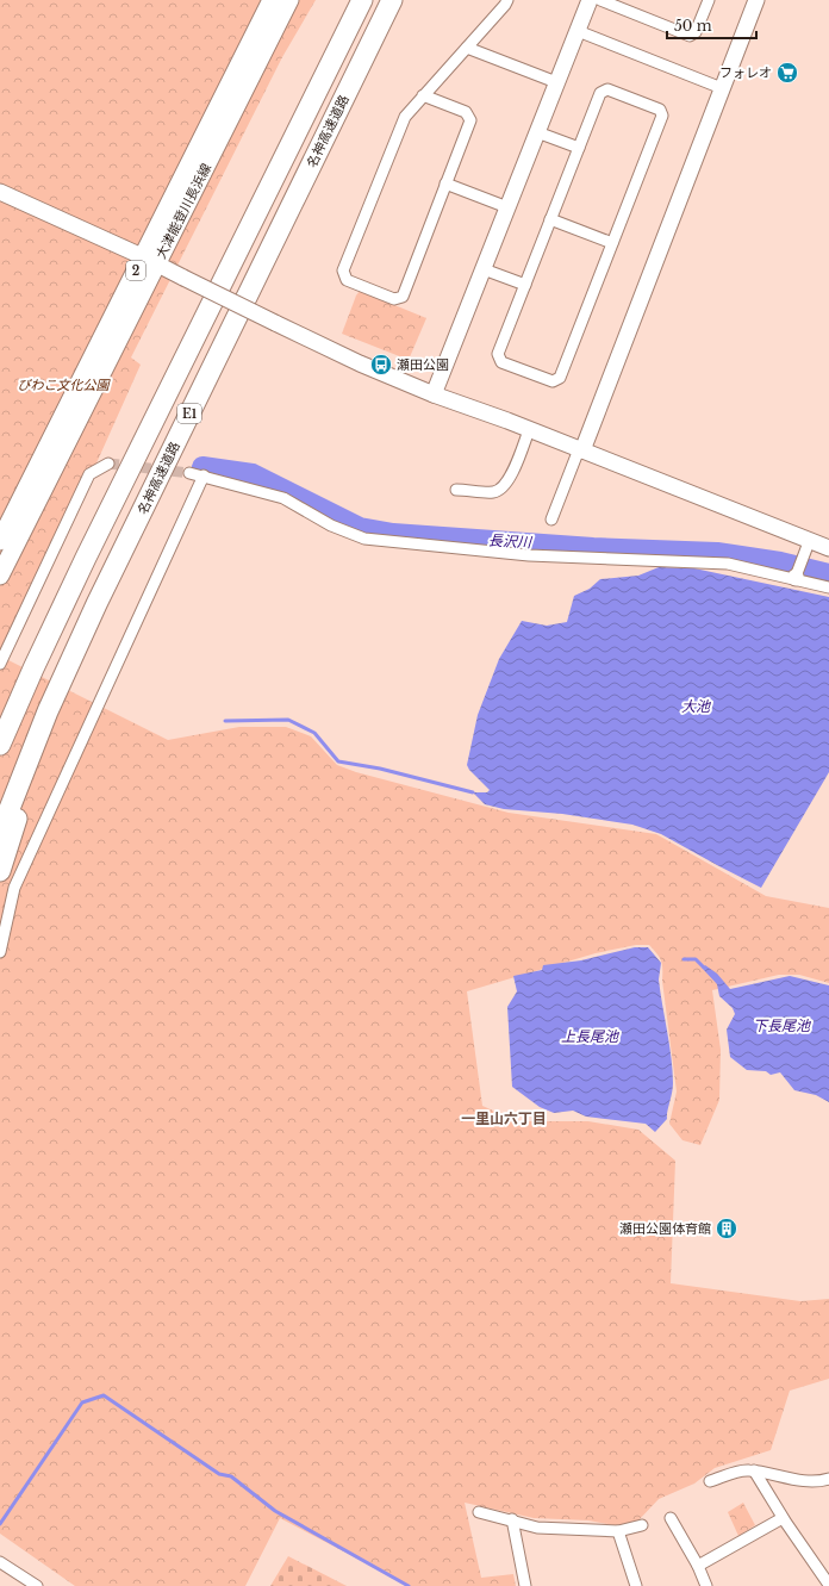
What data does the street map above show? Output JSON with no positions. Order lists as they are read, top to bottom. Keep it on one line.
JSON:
{"streets":{"highway":["名神高速道路","E1"],"main road":["大津能登川長浜線","2"]},"districts":["一里山六丁目"],"water":["長沢川","大池","下長尾池","上長尾池"],"parks":["びわこ文化公園"],"places":{"supermarket":["フォレオ"],"bus stop":["瀬田公園"],"building":["瀬田公園体育館"]},"scale_bar":"50 m"}
